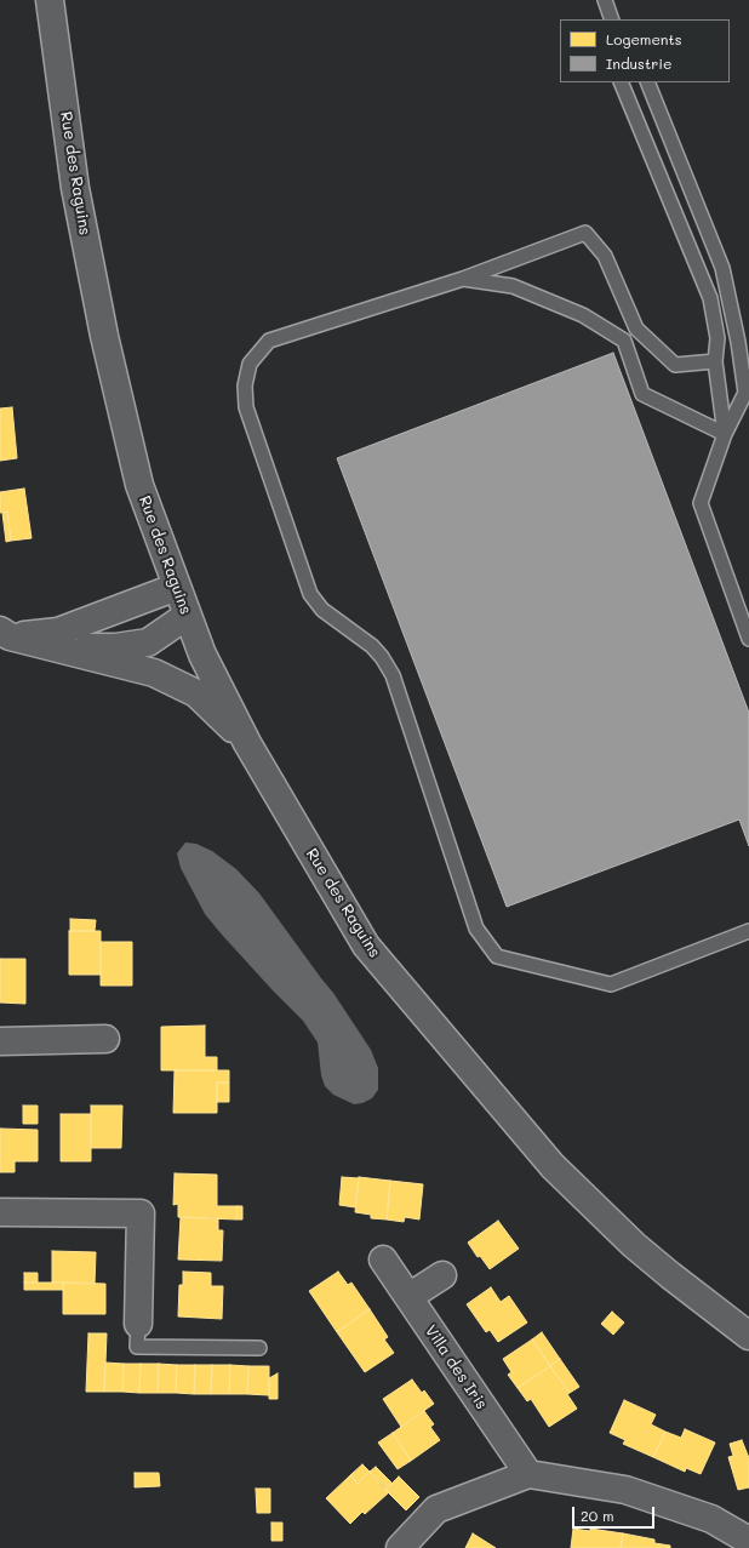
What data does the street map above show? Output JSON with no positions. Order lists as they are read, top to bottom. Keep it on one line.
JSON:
{"streets":{"street":["Rue des Raguins","Villa des Iris"]},"legend":["Logements","Industrie"],"scale_bar":"20 m"}
